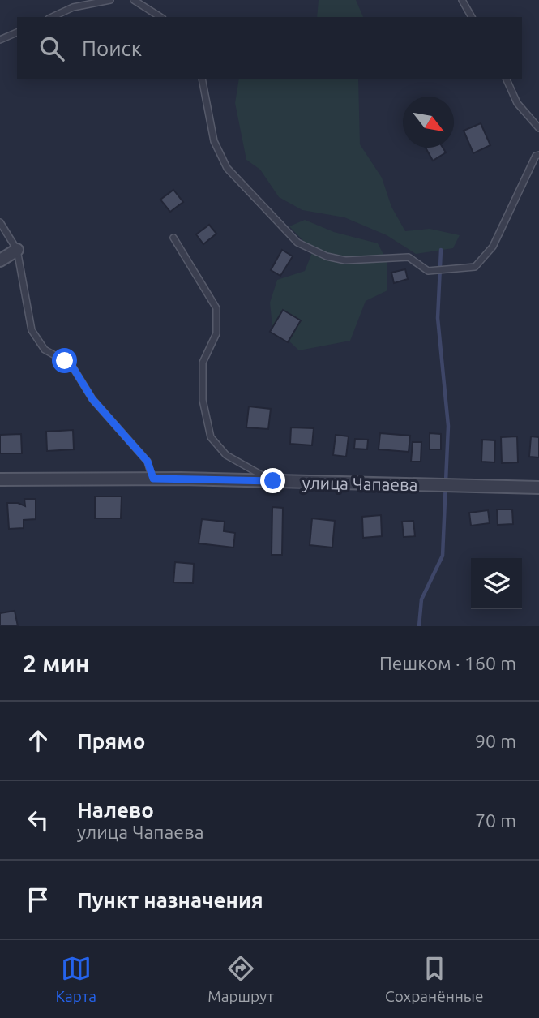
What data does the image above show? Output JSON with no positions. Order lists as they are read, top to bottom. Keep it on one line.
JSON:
{"streets":{"street":["улица Чапаева"]},"north":"bottom right","page":{"search":"Поиск","heading":["2 мин","Пешком · 160 m"],"list":[["Прямо","90 m"],["Налево","улица Чапаева","70 m"],"Пункт назначения"],"nav":["Карта","Маршрут","Сохранённые"]}}
